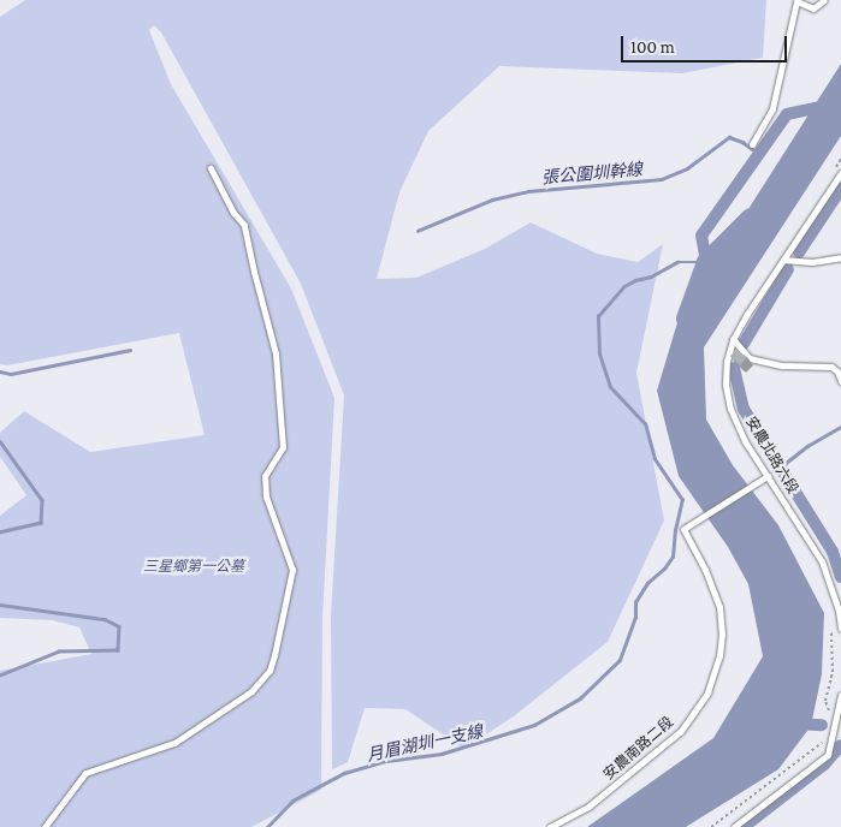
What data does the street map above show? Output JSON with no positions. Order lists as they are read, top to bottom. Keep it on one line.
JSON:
{"streets":{"lane":["安農北路六段","安農南路二段"]},"crossings":[["安農北路六段","安農南路二段"]],"water":["張公圍圳幹線","月眉湖圳一支線"],"parks":["三星鄉第一公墓"],"scale_bar":"100 m"}
